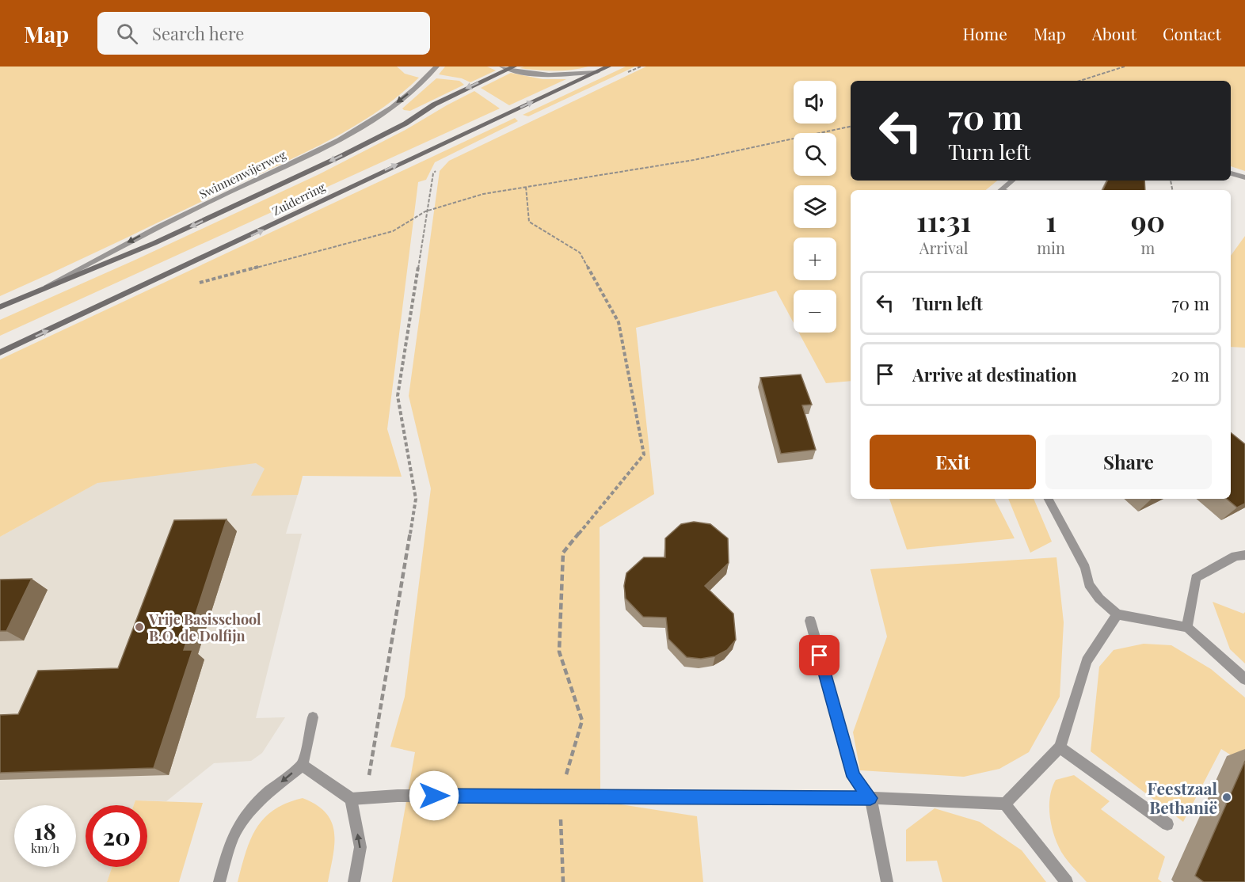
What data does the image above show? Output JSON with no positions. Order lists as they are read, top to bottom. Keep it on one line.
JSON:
{"streets":{"main road":["Zuiderring"],"street":["Swinnenwijerweg"]},"crossings":[["Swinnenwijerweg","Zuiderring"]],"one_way":["Swinnenwijerweg"],"places":["Vrije Basisschool B.O. de Dolfijn","Feestzaal Bethanië"],"page":{"header":"Map","search":"Search here","nav":["Home","Map","About","Contact"],"map_buttons":["+","−"],"turn":["70 m","Turn left"],"eta":["11:31","Arrival","1","min","90","m"],"list":[{"name":"Turn left","value":"70 m"},{"name":"Arrive at destination","value":"20 m"}],"buttons":["Exit","Share"],"speed":"18 km/h","limit":"20"}}
